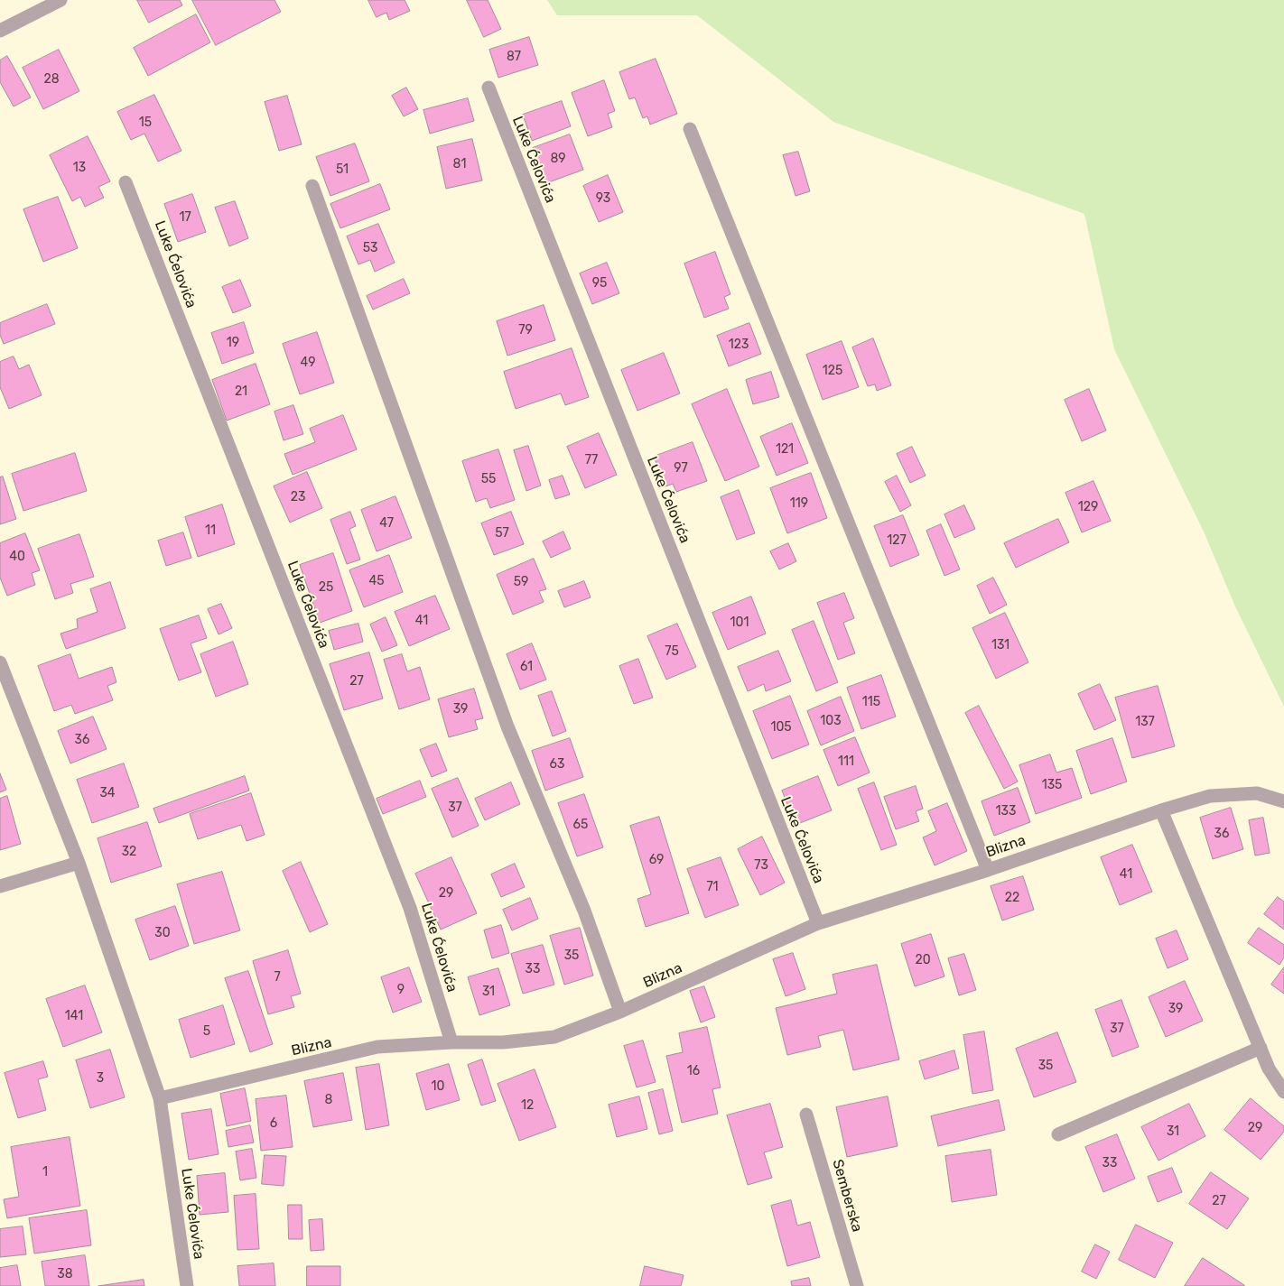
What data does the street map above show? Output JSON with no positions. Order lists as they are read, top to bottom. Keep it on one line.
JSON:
{"streets":{"street":["Luke Ćelovića","Blizna","Semberska"]},"crossings":[["Luke Ćelovića","Blizna"]],"house_numbers":["87","28","15","89","81","13","51","93","17","53","95","79","19","123","49","125","21","121","77","97","55","23","119","129","47","11","57","127","40","45","59","25","41","101","131","75","61","27","115","39","103","137","105","36","111","63","135","34","37","133","65","36","32","69","73","41","71","29","22","30","35","20","33","7","9","31","39","141","37","5","35","16","3","10","8","12","6","29","31","33","1","27","38"]}
